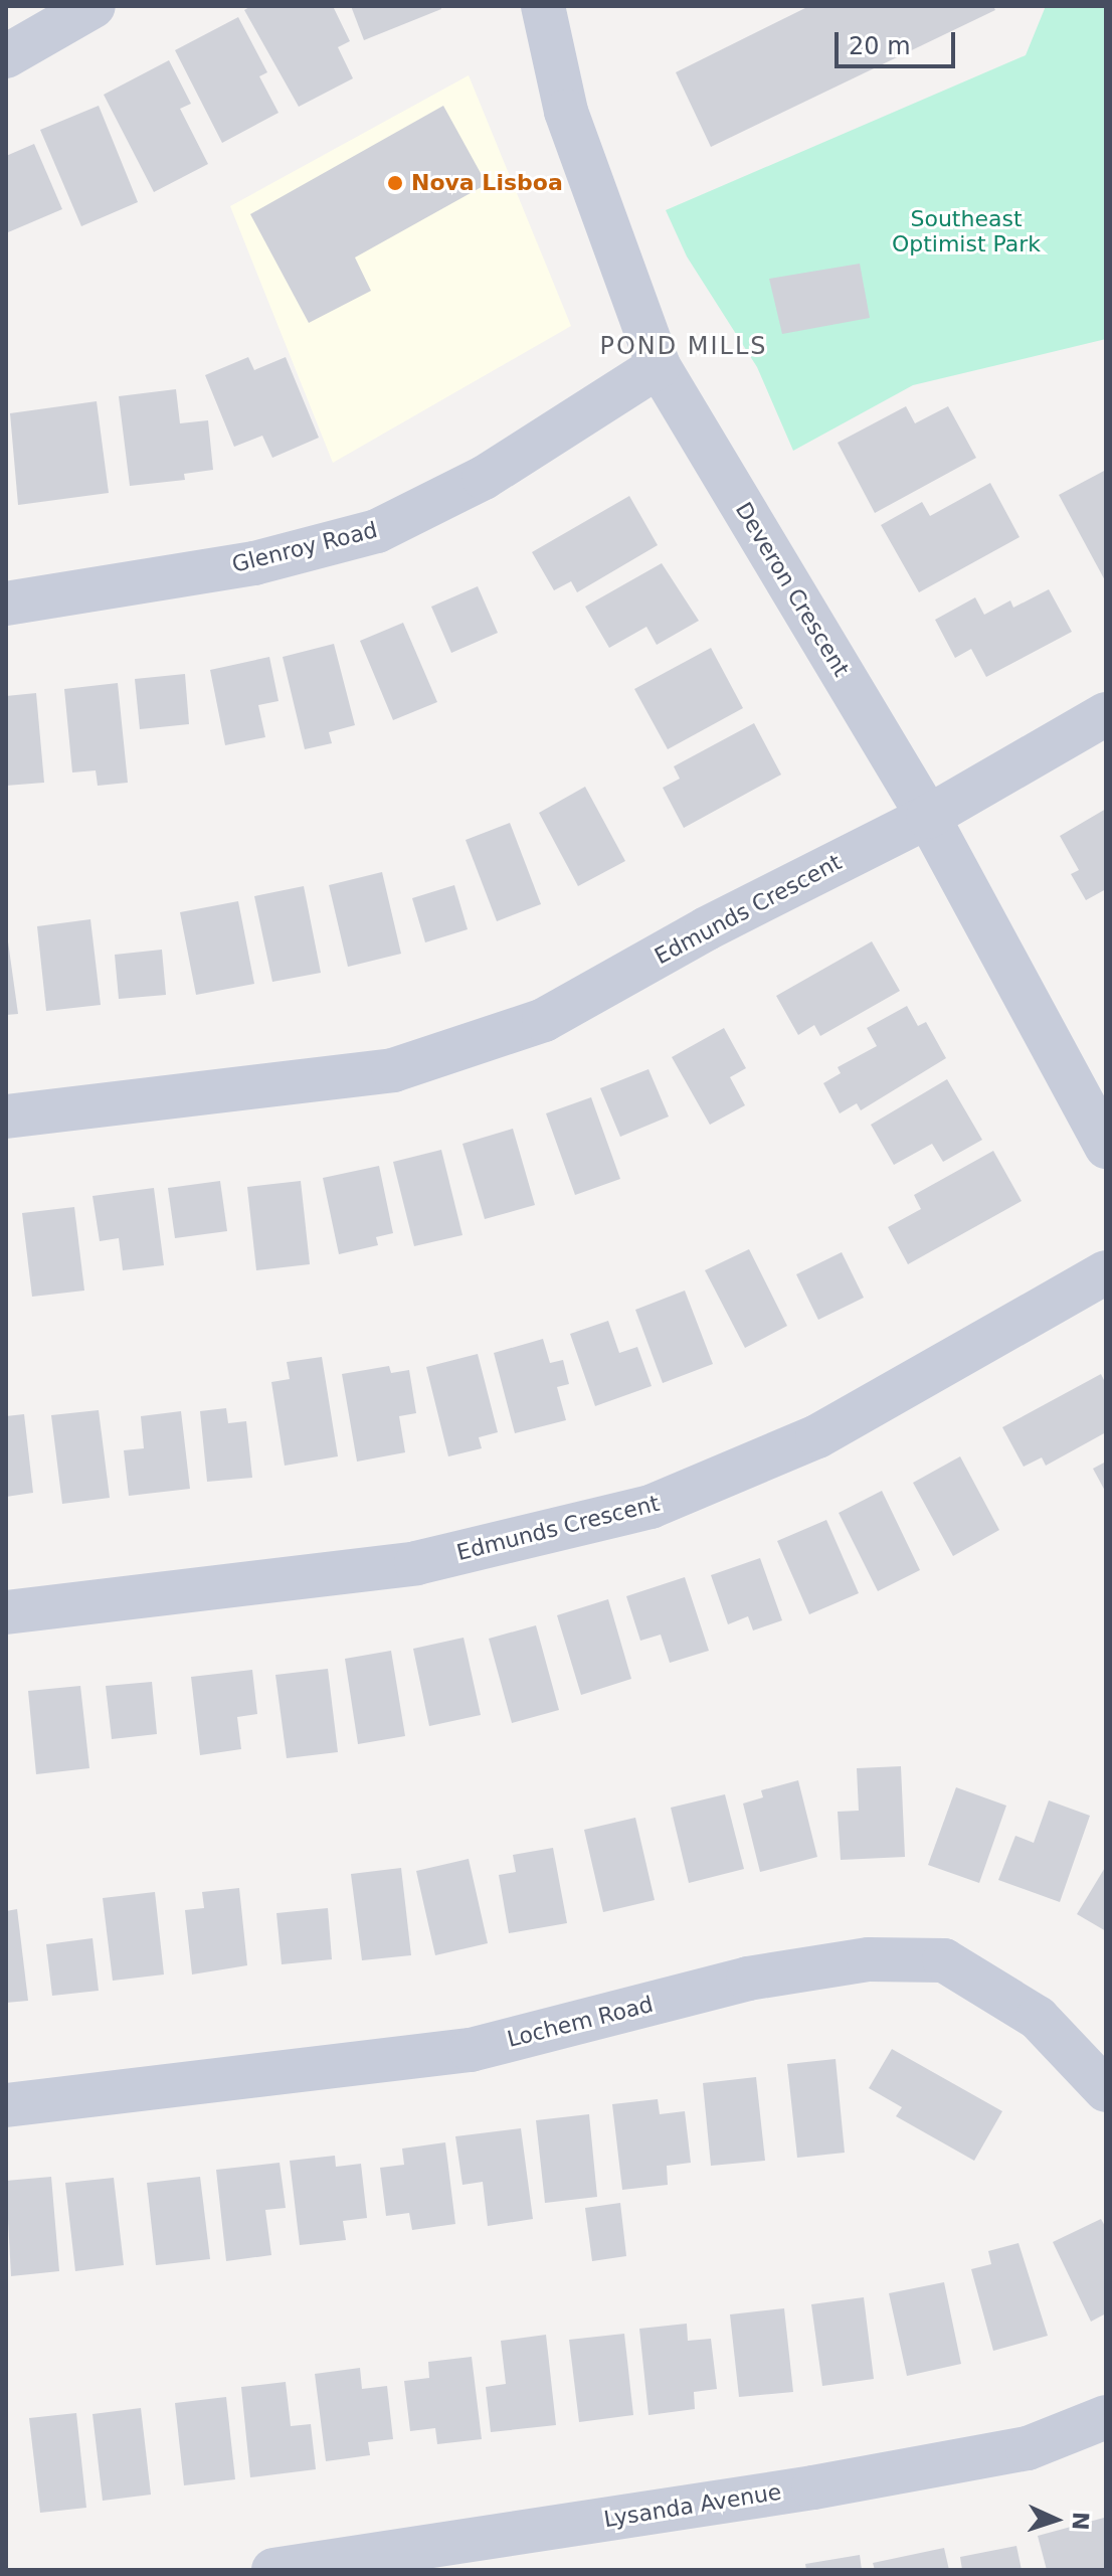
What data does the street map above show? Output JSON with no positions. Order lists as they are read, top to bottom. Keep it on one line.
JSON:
{"streets":{"street":["Glenroy Road","Deveron Crescent","Edmunds Crescent","Lochem Road","Lysanda Avenue"]},"crossings":[["Glenroy Road","Deveron Crescent"],["Deveron Crescent","Edmunds Crescent"]],"districts":["POND MILLS"],"parks":["Southeast Optimist Park"],"places":["Nova Lisboa"],"scale_bar":"20 m","north":"right"}
